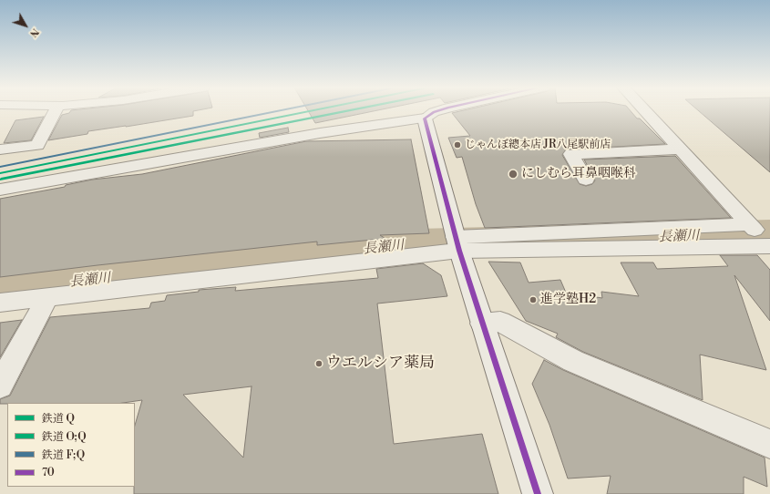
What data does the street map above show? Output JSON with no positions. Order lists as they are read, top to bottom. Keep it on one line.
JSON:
{"water":["長瀬川"],"places":["じゃんぼ總本店 JR八尾駅前店","にしむら耳鼻咽喉科","進学塾H2","ウエルシア薬局"],"lines":["rail line Q","rail line O;Q","rail line F;Q","transit line 70"],"legend":["鉄道 Q","鉄道 O;Q","鉄道 F;Q","70"],"north":"bottom right"}
